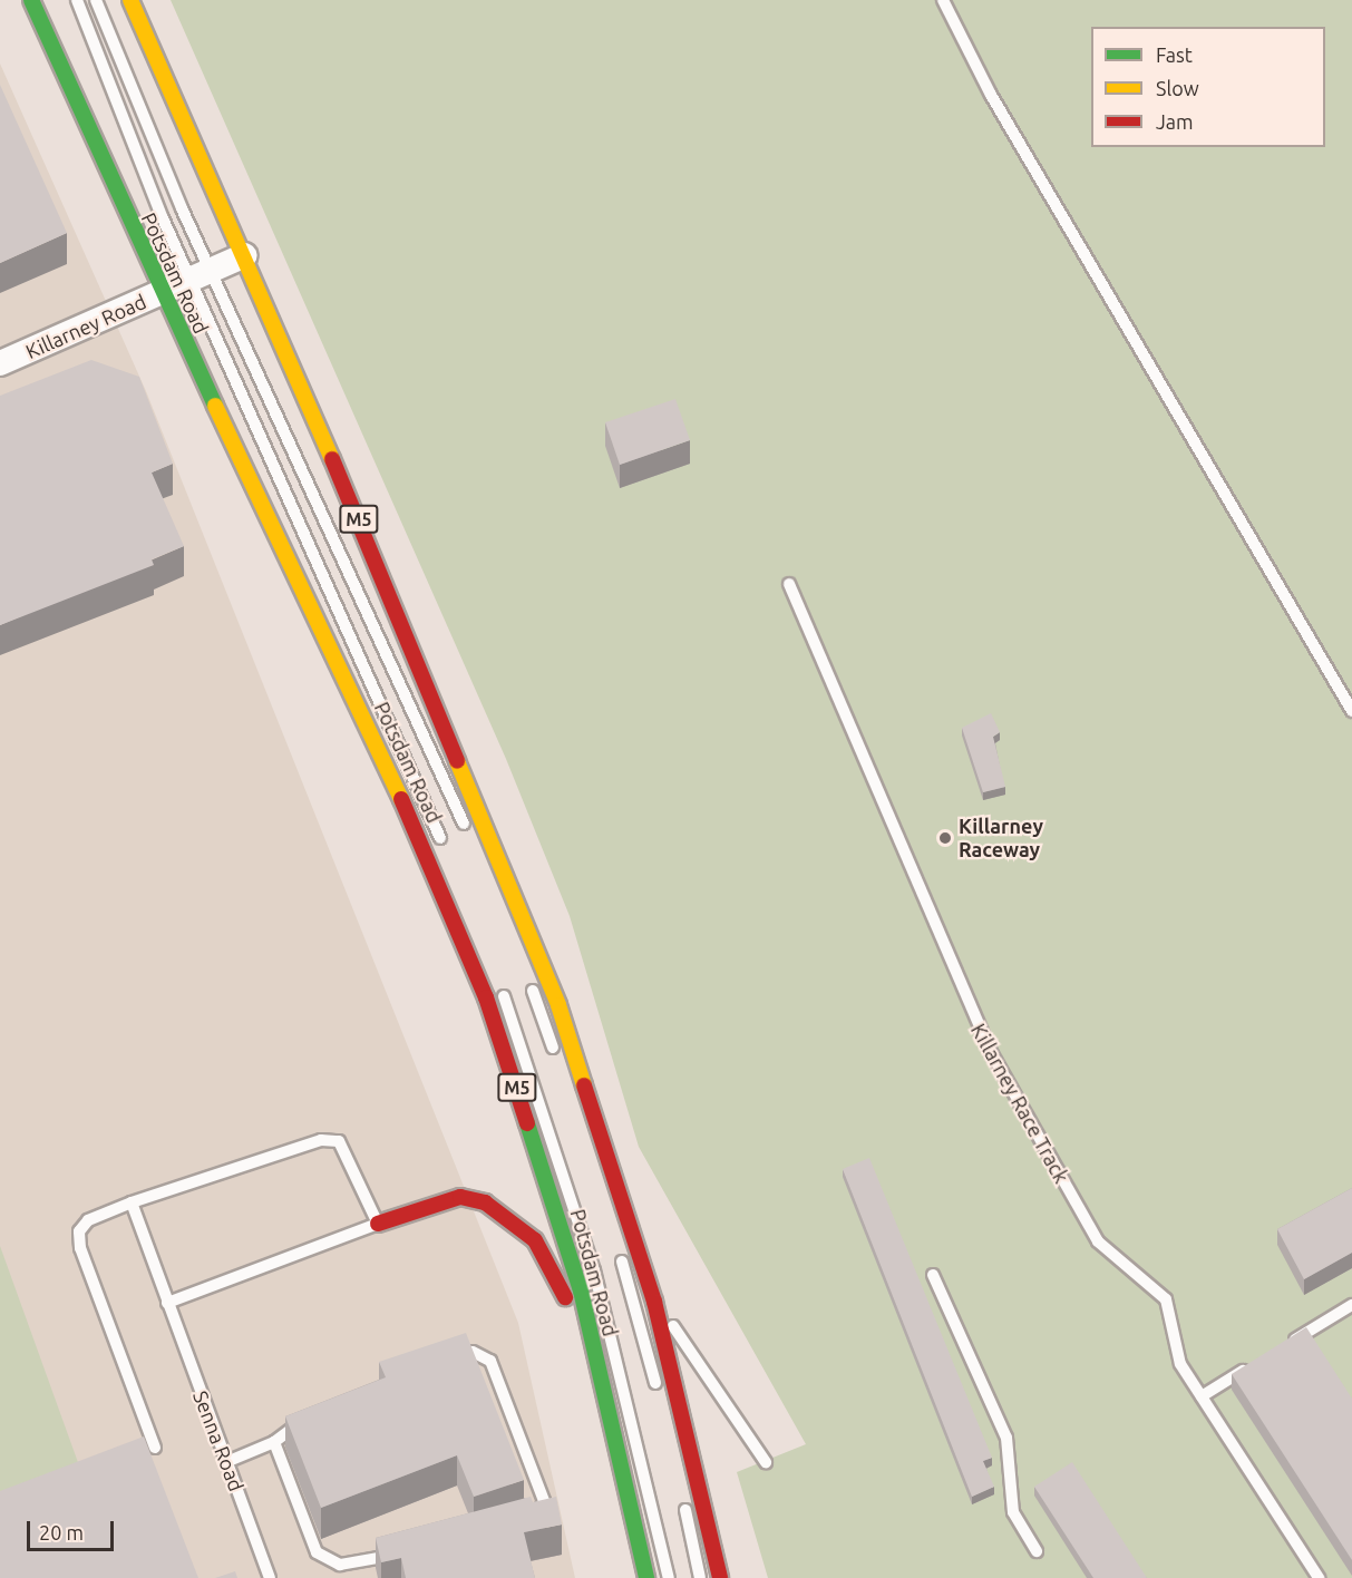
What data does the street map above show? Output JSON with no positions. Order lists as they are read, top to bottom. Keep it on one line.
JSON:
{"streets":{"main road":["Potsdam Road","M5"],"street":["Killarney Road"],"lane":["Killarney Race Track","Senna Road"]},"crossings":[["Potsdam Road","Killarney Road"],["Killarney Road","M5"]],"places":["Killarney Raceway"],"legend":["Fast","Slow","Jam"],"scale_bar":"20 m"}
